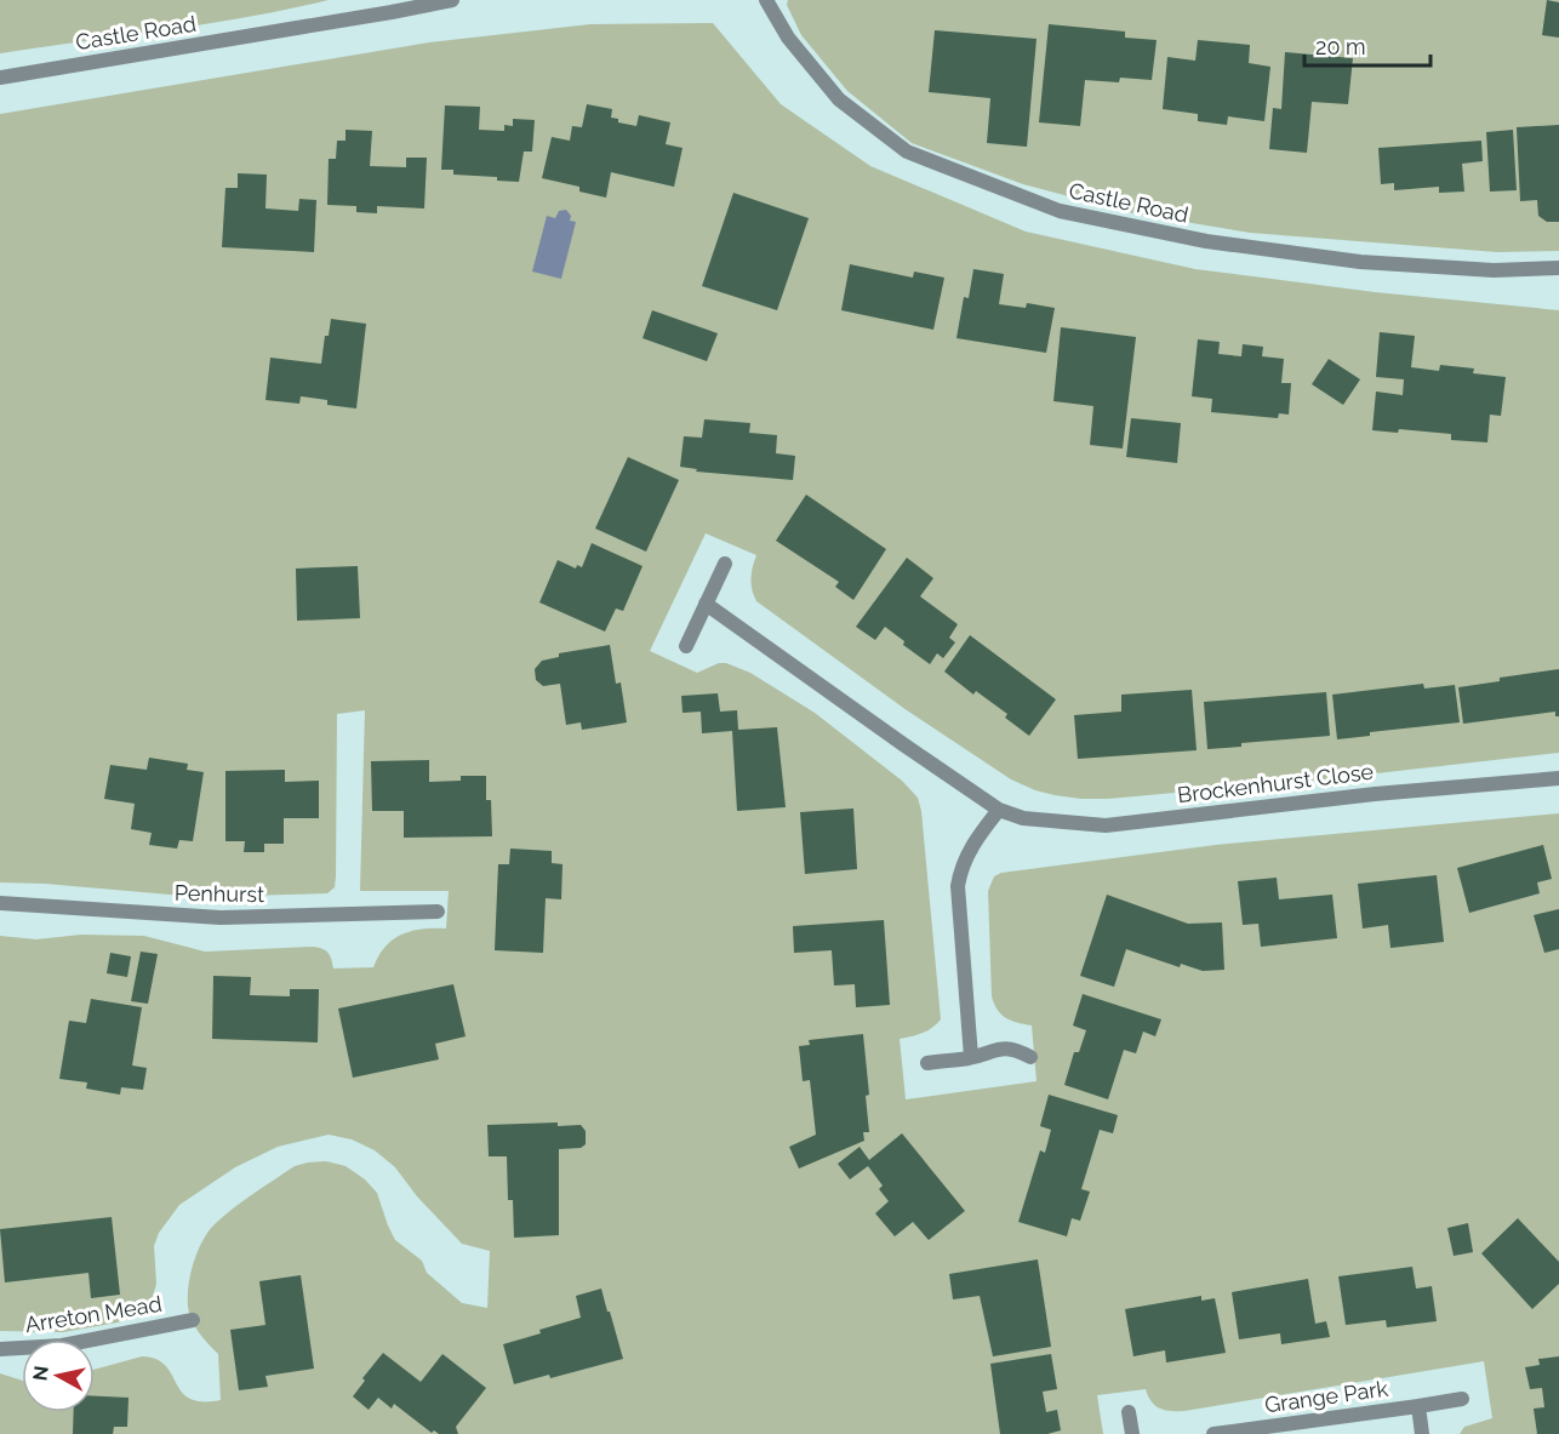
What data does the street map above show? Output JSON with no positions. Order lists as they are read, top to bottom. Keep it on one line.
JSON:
{"streets":{"street":["Castle Road","Brockenhurst Close","Penhurst","Arreton Mead","Grange Park"]},"scale_bar":"20 m","north":"left"}
